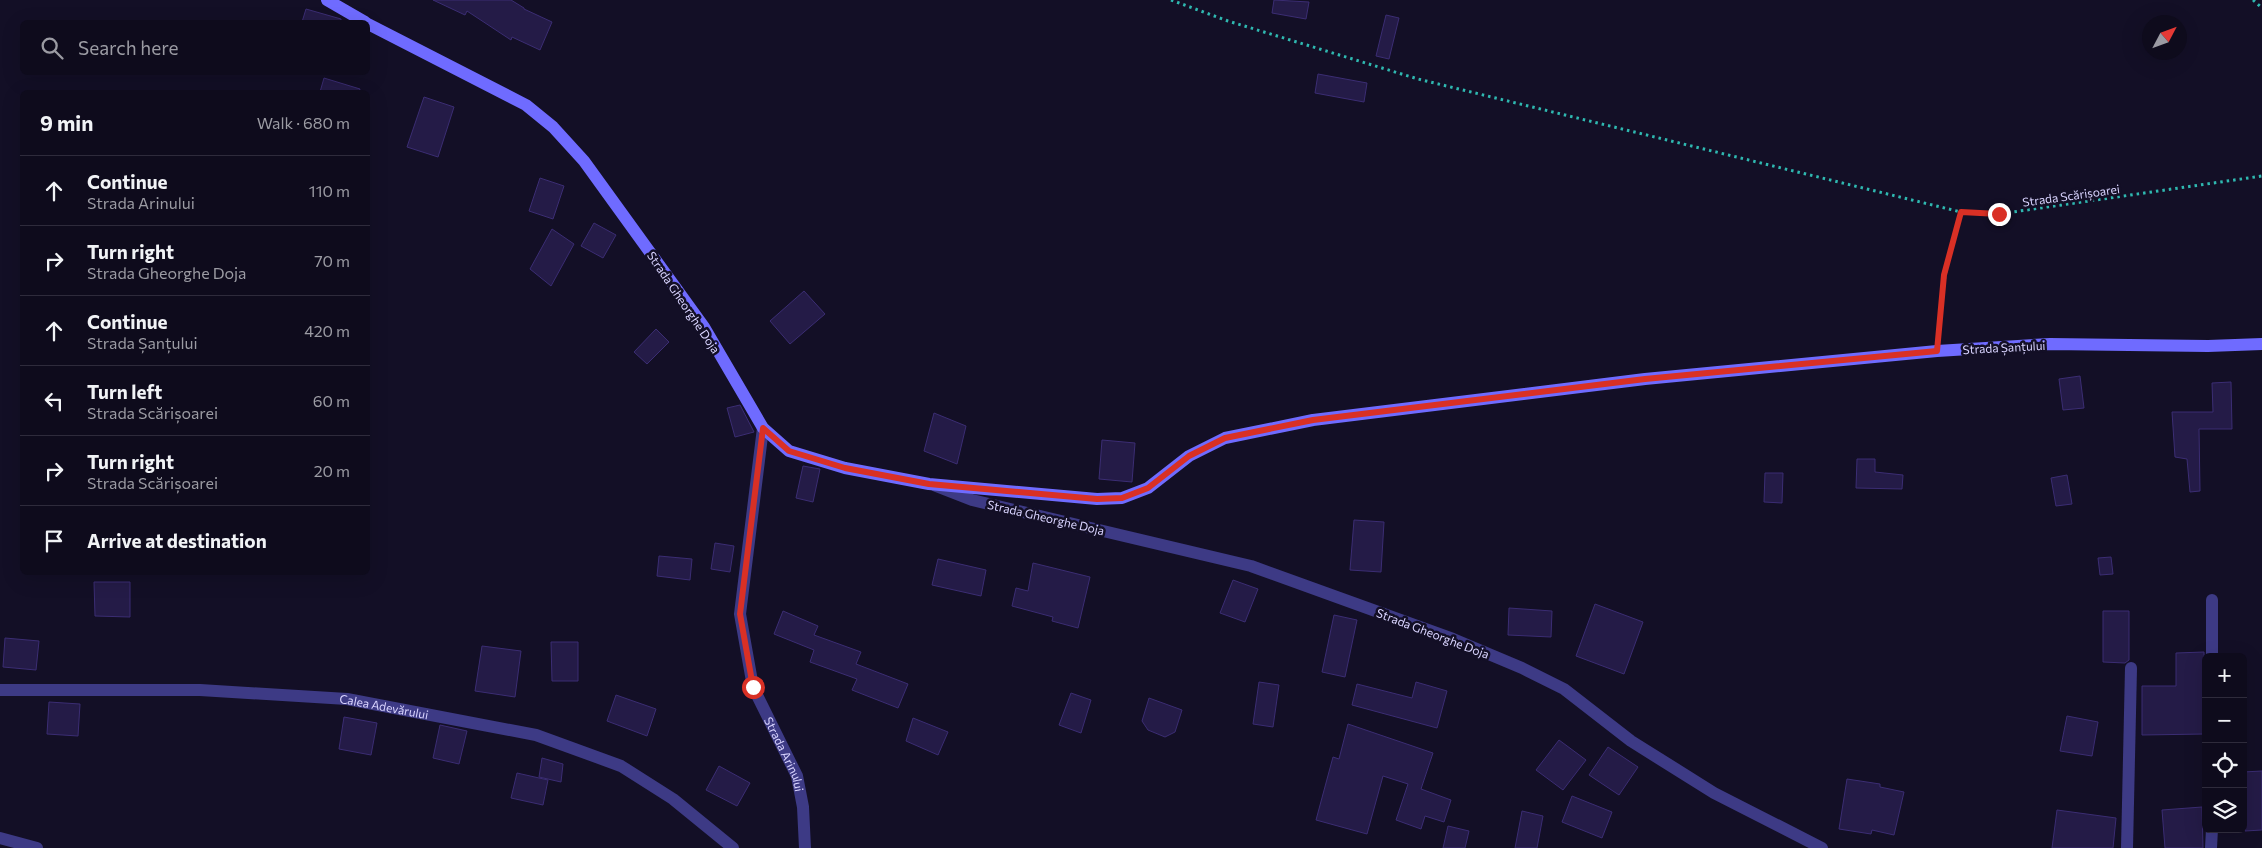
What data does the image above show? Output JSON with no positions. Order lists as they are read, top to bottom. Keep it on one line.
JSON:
{"streets":{"main road":["Strada Gheorghe Doja","Strada Șanțului"],"street":["Calea Adevărului","Strada Arinului"],"path":["Strada Scărișoarei"]},"crossings":[["Strada Gheorghe Doja","Strada Șanțului"],["Strada Gheorghe Doja","Strada Arinului"]],"north":"top right","page":{"search":"Search here","heading":["9 min","Walk · 680 m"],"list":[["Continue","Strada Arinului","110 m"],["Turn right","Strada Gheorghe Doja","70 m"],["Continue","Strada Șanțului","420 m"],["Turn left","Strada Scărișoarei","60 m"],["Turn right","Strada Scărișoarei","20 m"],"Arrive at destination"],"map_buttons":["+","−"]}}
